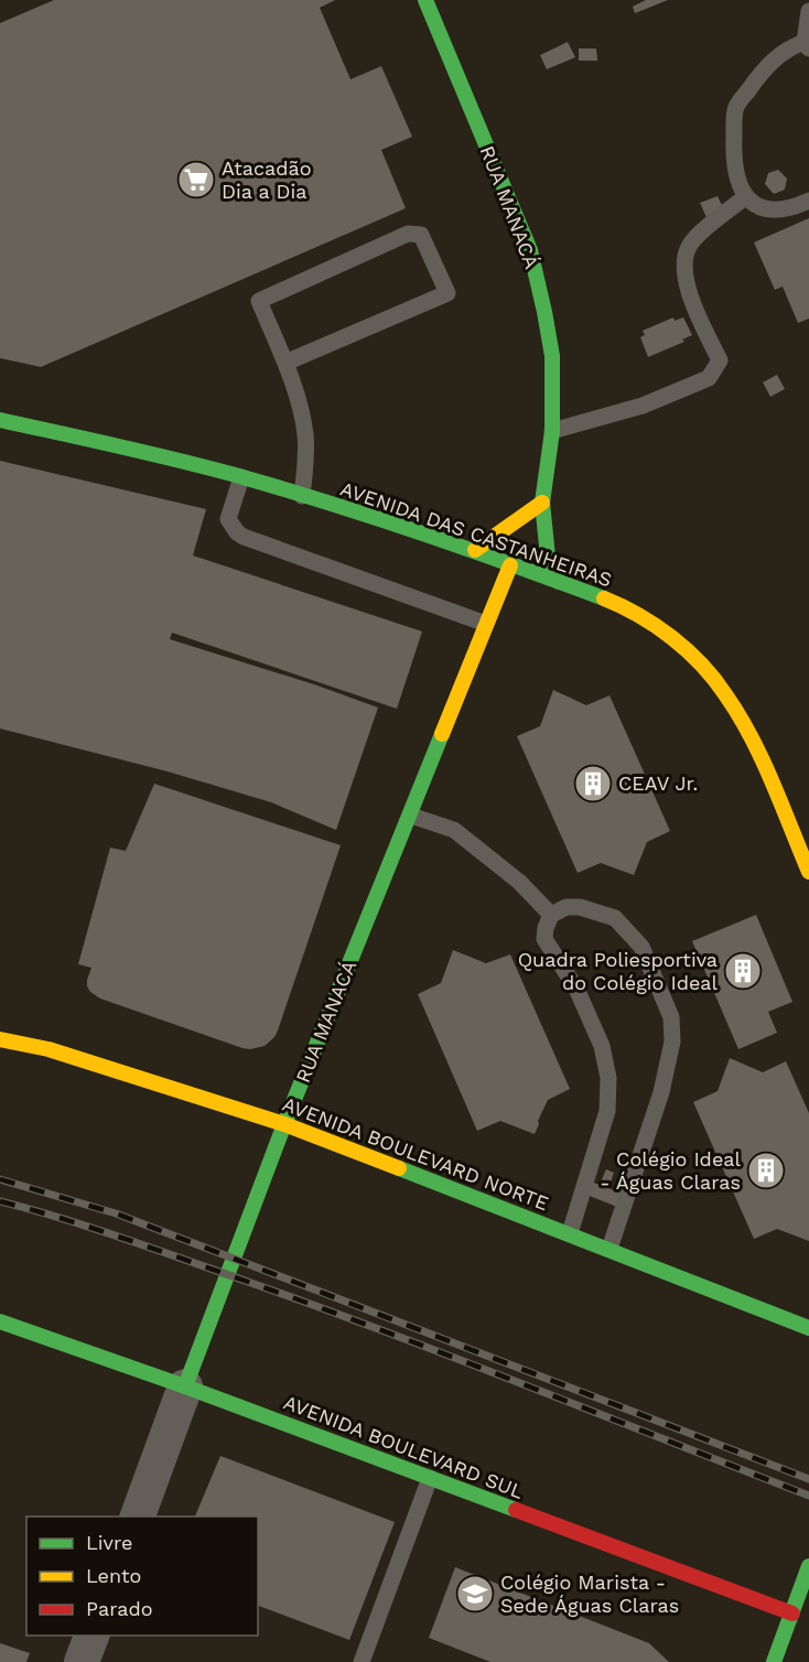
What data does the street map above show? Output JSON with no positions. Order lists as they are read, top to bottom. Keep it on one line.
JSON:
{"streets":{"street":["RUA MANACÁ","AVENIDA DAS CASTANHEIRAS","AVENIDA BOULEVARD NORTE","AVENIDA BOULEVARD SUL"]},"crossings":[["RUA MANACÁ","AVENIDA DAS CASTANHEIRAS"],["RUA MANACÁ","AVENIDA BOULEVARD NORTE"],["RUA MANACÁ","AVENIDA BOULEVARD SUL"]],"places":{"supermarket":["Atacadão Dia a Dia"],"building":["CEAV Jr.","Quadra Poliesportiva do Colégio Ideal","Colégio Ideal - Águas Claras"],"school or university":["Colégio Marista - Sede Águas Claras"]},"legend":["Livre","Lento","Parado"]}
